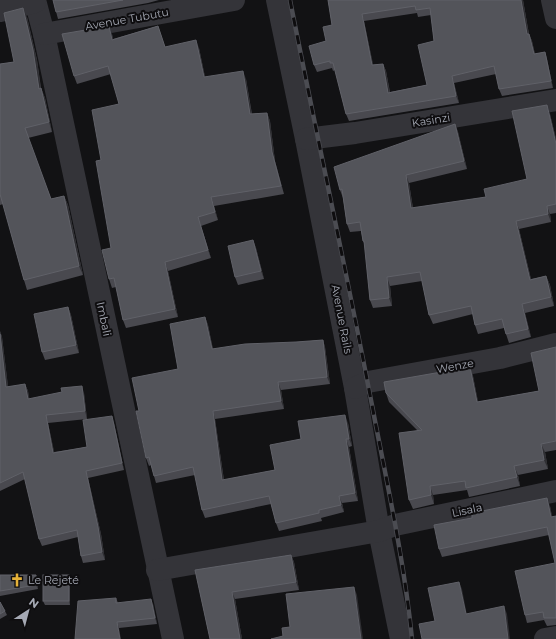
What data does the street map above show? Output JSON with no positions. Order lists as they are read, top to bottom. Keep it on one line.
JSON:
{"streets":{"street":["Avenue Tubutu","Kasinzi","Imbali","Avenue Rails","Wenze","Lisala"]},"crossings":[["Avenue Tubutu","Imbali"],["Kasinzi","Avenue Rails"],["Imbali","Lisala"],["Avenue Rails","Wenze"],["Avenue Rails","Lisala"]],"places":{"church":["Le Rejeté"]},"north":"top right"}
